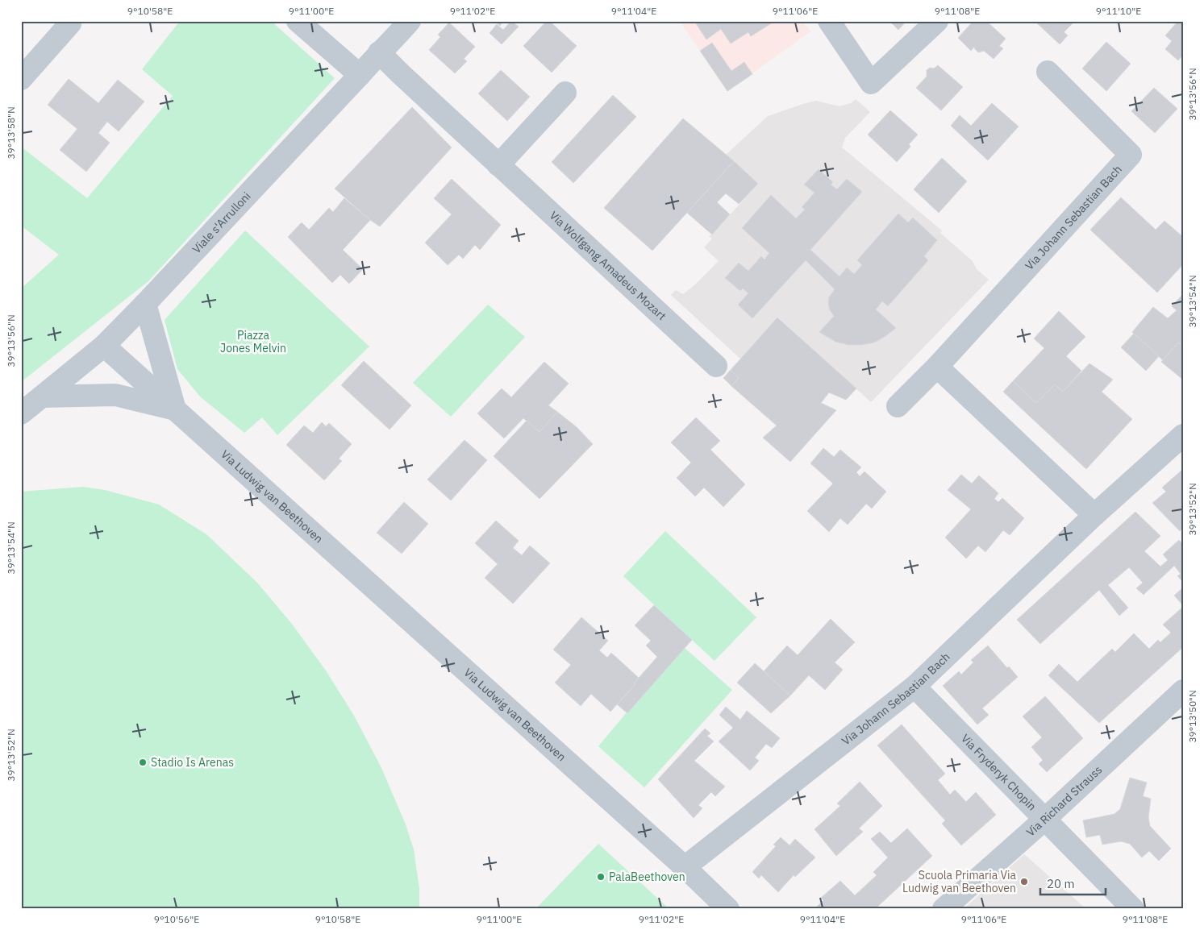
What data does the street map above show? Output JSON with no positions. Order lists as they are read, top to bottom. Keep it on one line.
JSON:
{"streets":{"street":["Via Johann Sebastian Bach","Viale s'Arrulloni","Via Wolfgang Amadeus Mozart","Via Ludwig van Beethoven","Via Fryderyk Chopin","Via Richard Strauss"]},"crossings":[["Via Johann Sebastian Bach","Via Ludwig van Beethoven"],["Via Johann Sebastian Bach","Via Fryderyk Chopin"],["Viale s'Arrulloni","Via Wolfgang Amadeus Mozart"],["Viale s'Arrulloni","Via Ludwig van Beethoven"],["Via Fryderyk Chopin","Via Richard Strauss"]],"parks":["Piazza Jones Melvin"],"places":["Stadio Is Arenas","PalaBeethoven","Scuola Primaria Via Ludwig van Beethoven"],"scale_bar":"20 m","coordinates":["9°10'58\"E","9°11'00\"E","9°11'02\"E","9°11'04\"E","9°11'06\"E","9°11'08\"E","9°11'10\"E","39°13'56\"N","39°13'58\"N","39°13'54\"N","39°13'52\"N","39°13'50\"N","9°10'56\"E"]}
